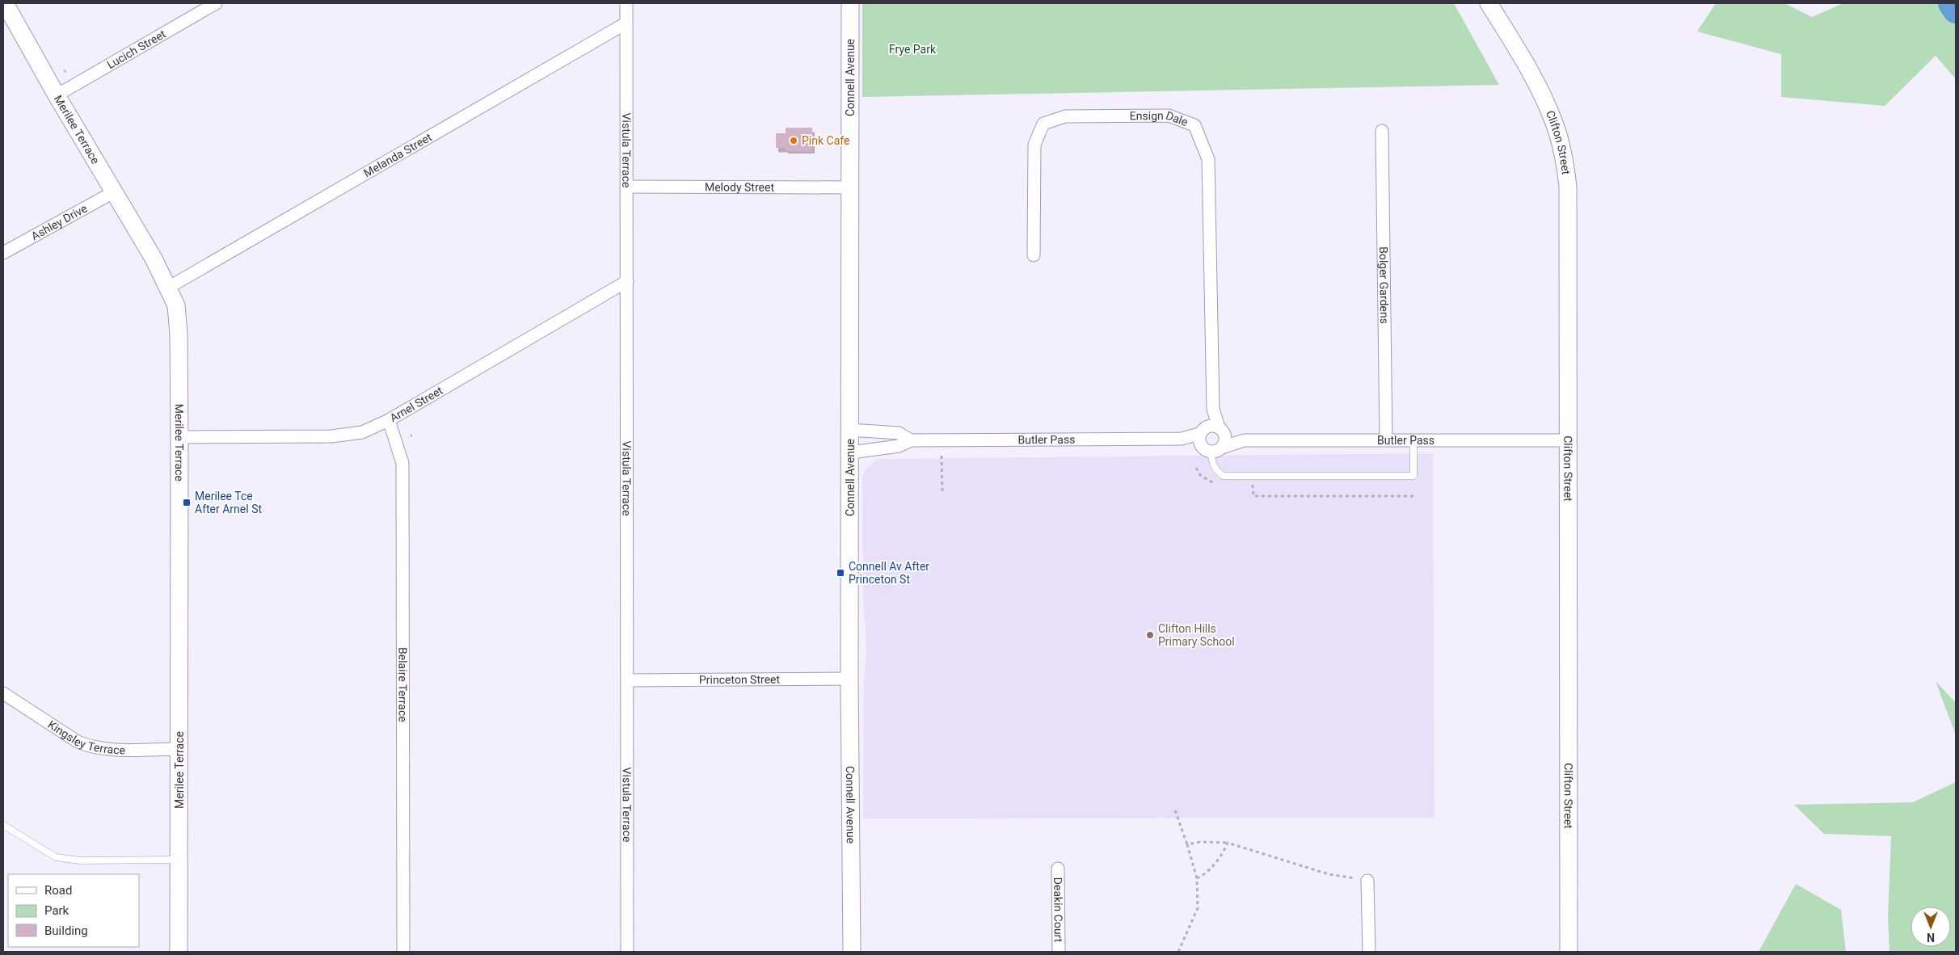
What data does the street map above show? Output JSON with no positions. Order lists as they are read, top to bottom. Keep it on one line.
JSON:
{"streets":{"street":["Lucich Street","Connell Avenue","Ensign Dale","Merilee Terrace","Clifton Street","Vistula Terrace","Melanda Street","Melody Street","Ashley Drive","Bolger Gardens","Arnel Street","Butler Pass","Princeton Street","Belaire Terrace","Kingsley Terrace","Deakin Court"]},"crossings":[["Lucich Street","Merilee Terrace"],["Connell Avenue","Melody Street"],["Connell Avenue","Butler Pass"],["Connell Avenue","Princeton Street"],["Ensign Dale","Butler Pass"],["Merilee Terrace","Melanda Street"],["Merilee Terrace","Ashley Drive"],["Merilee Terrace","Arnel Street"],["Merilee Terrace","Kingsley Terrace"],["Clifton Street","Butler Pass"],["Vistula Terrace","Melanda Street"],["Vistula Terrace","Melody Street"],["Vistula Terrace","Arnel Street"],["Vistula Terrace","Princeton Street"],["Bolger Gardens","Butler Pass"],["Arnel Street","Belaire Terrace"]],"parks":["Frye Park"],"places":{"other":["Pink Cafe","Clifton Hills Primary School"],"transit":["Merilee Tce After Arnel St","Connell Av After Princeton St"]},"legend":["Road","Park","Building"],"north":"bottom"}
